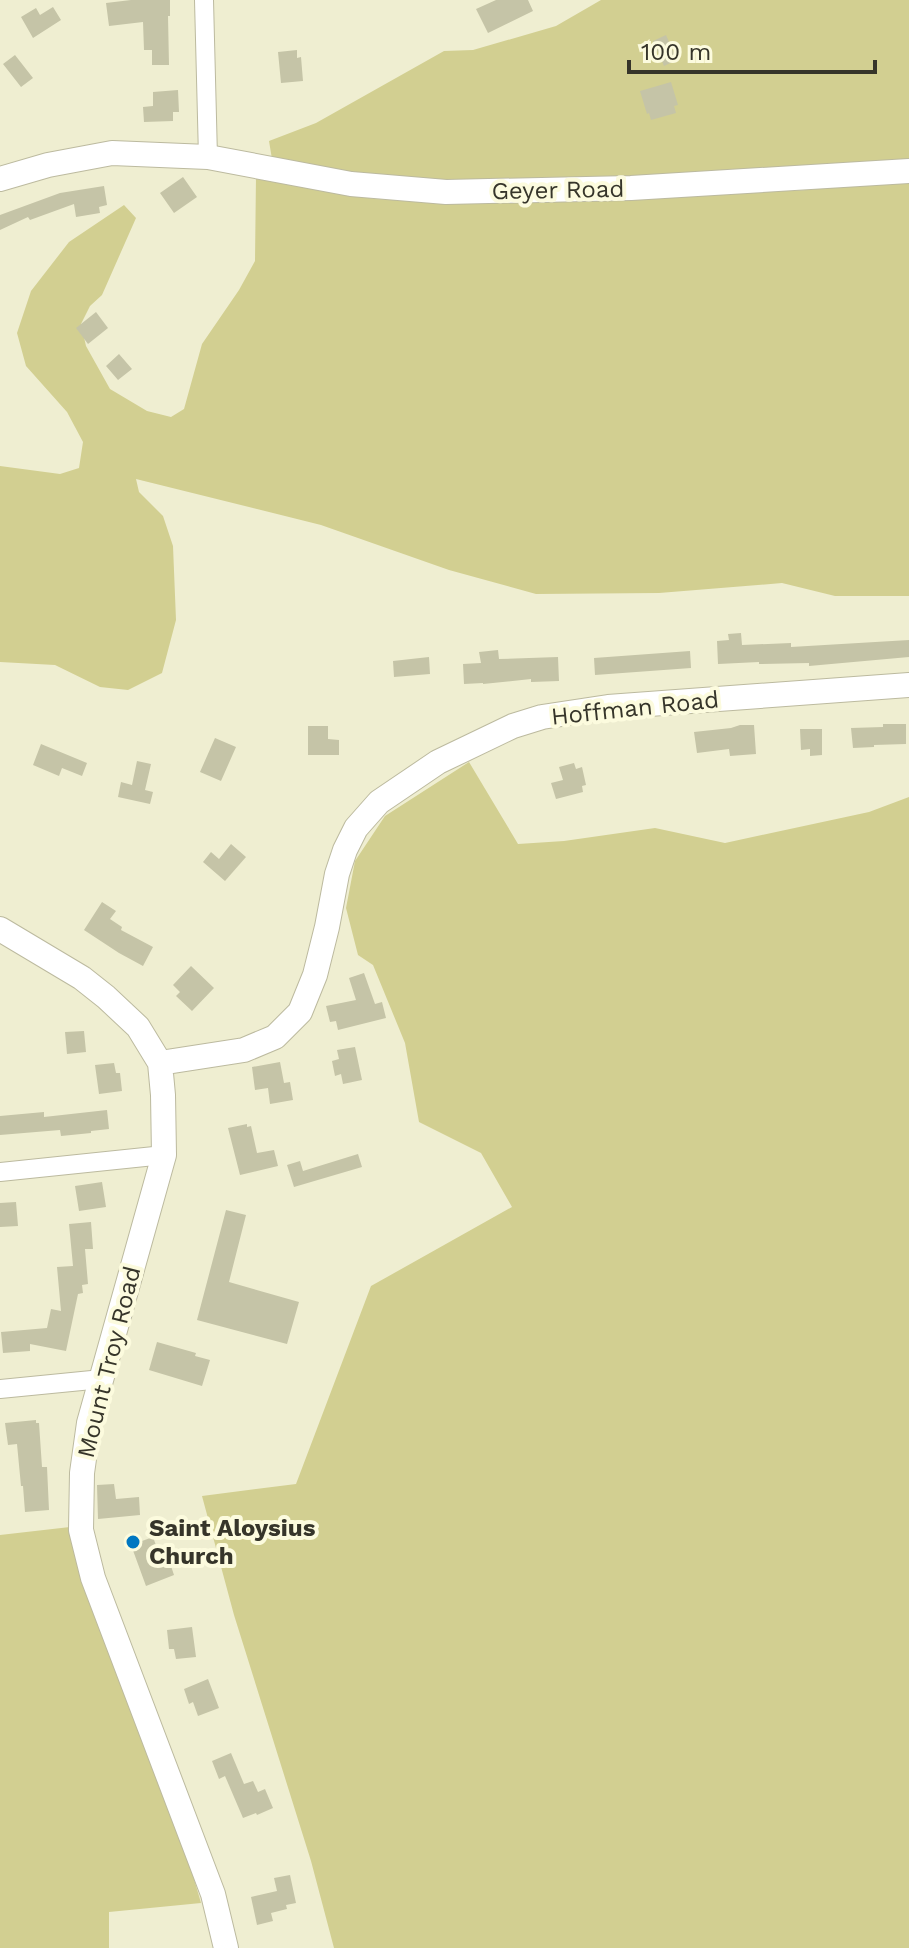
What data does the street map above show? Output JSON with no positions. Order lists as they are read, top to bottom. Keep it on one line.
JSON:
{"streets":{"street":["Geyer Road","Hoffman Road","Mount Troy Road"]},"crossings":[["Hoffman Road","Mount Troy Road"]],"places":["Saint Aloysius Church"],"scale_bar":"100 m"}
